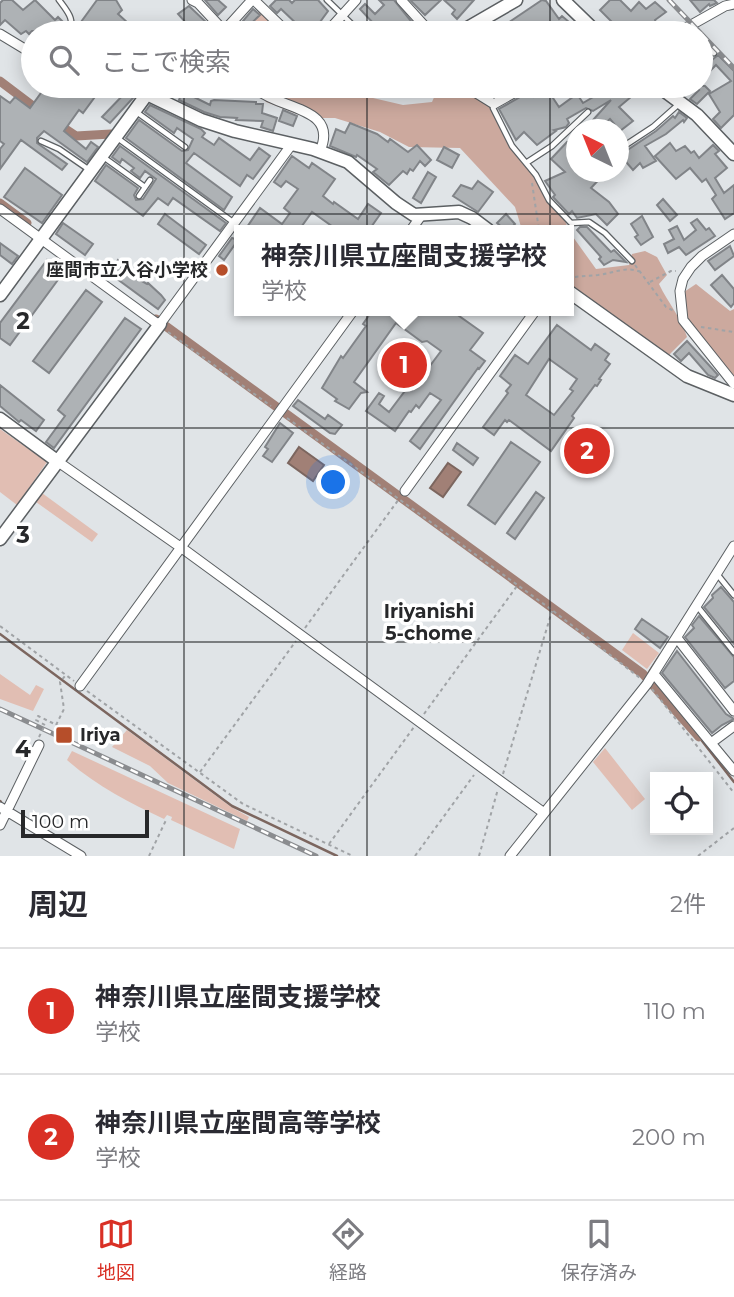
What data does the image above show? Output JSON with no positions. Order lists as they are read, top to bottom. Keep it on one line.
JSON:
{"districts":["Iriyanishi 5-chome"],"places":{"other":["座間市立入谷小学校"],"transit":["Iriya"]},"scale_bar":"100 m","north":"top left","page":{"search":"ここで検索","popup":["神奈川県立座間支援学校","学校"],"pins":["1","2"],"scale":"100 m","heading":["周辺","2件"],"list":[{"mark":"1","name":"神奈川県立座間支援学校","note":"学校","value":"110 m"},{"mark":"2","name":"神奈川県立座間高等学校","note":"学校","value":"200 m"}],"nav":["地図","経路","保存済み"]},"grid":{"rows":["2","3","4"]}}
